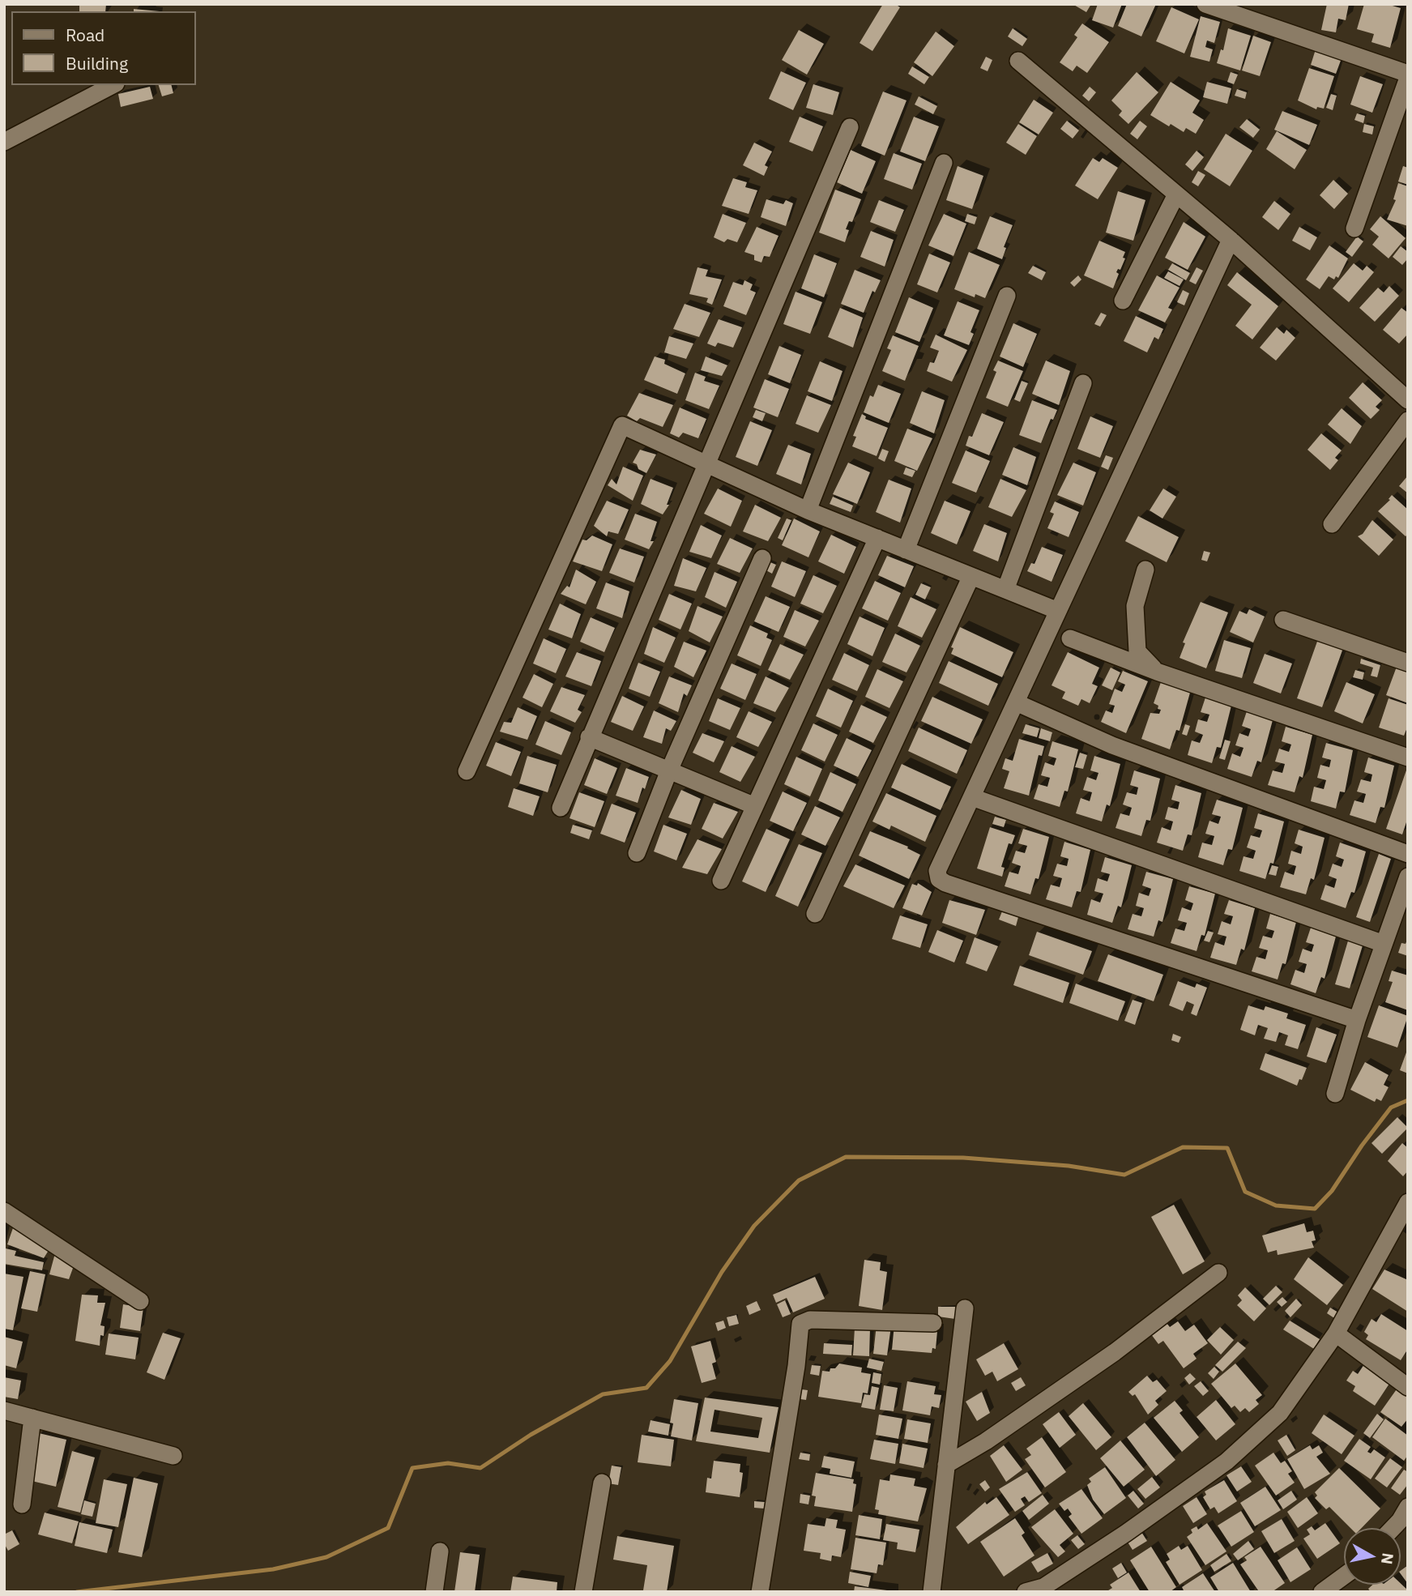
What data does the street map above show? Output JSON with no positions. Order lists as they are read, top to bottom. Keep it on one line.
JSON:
{"legend":["Road","Building"],"north":"right"}
